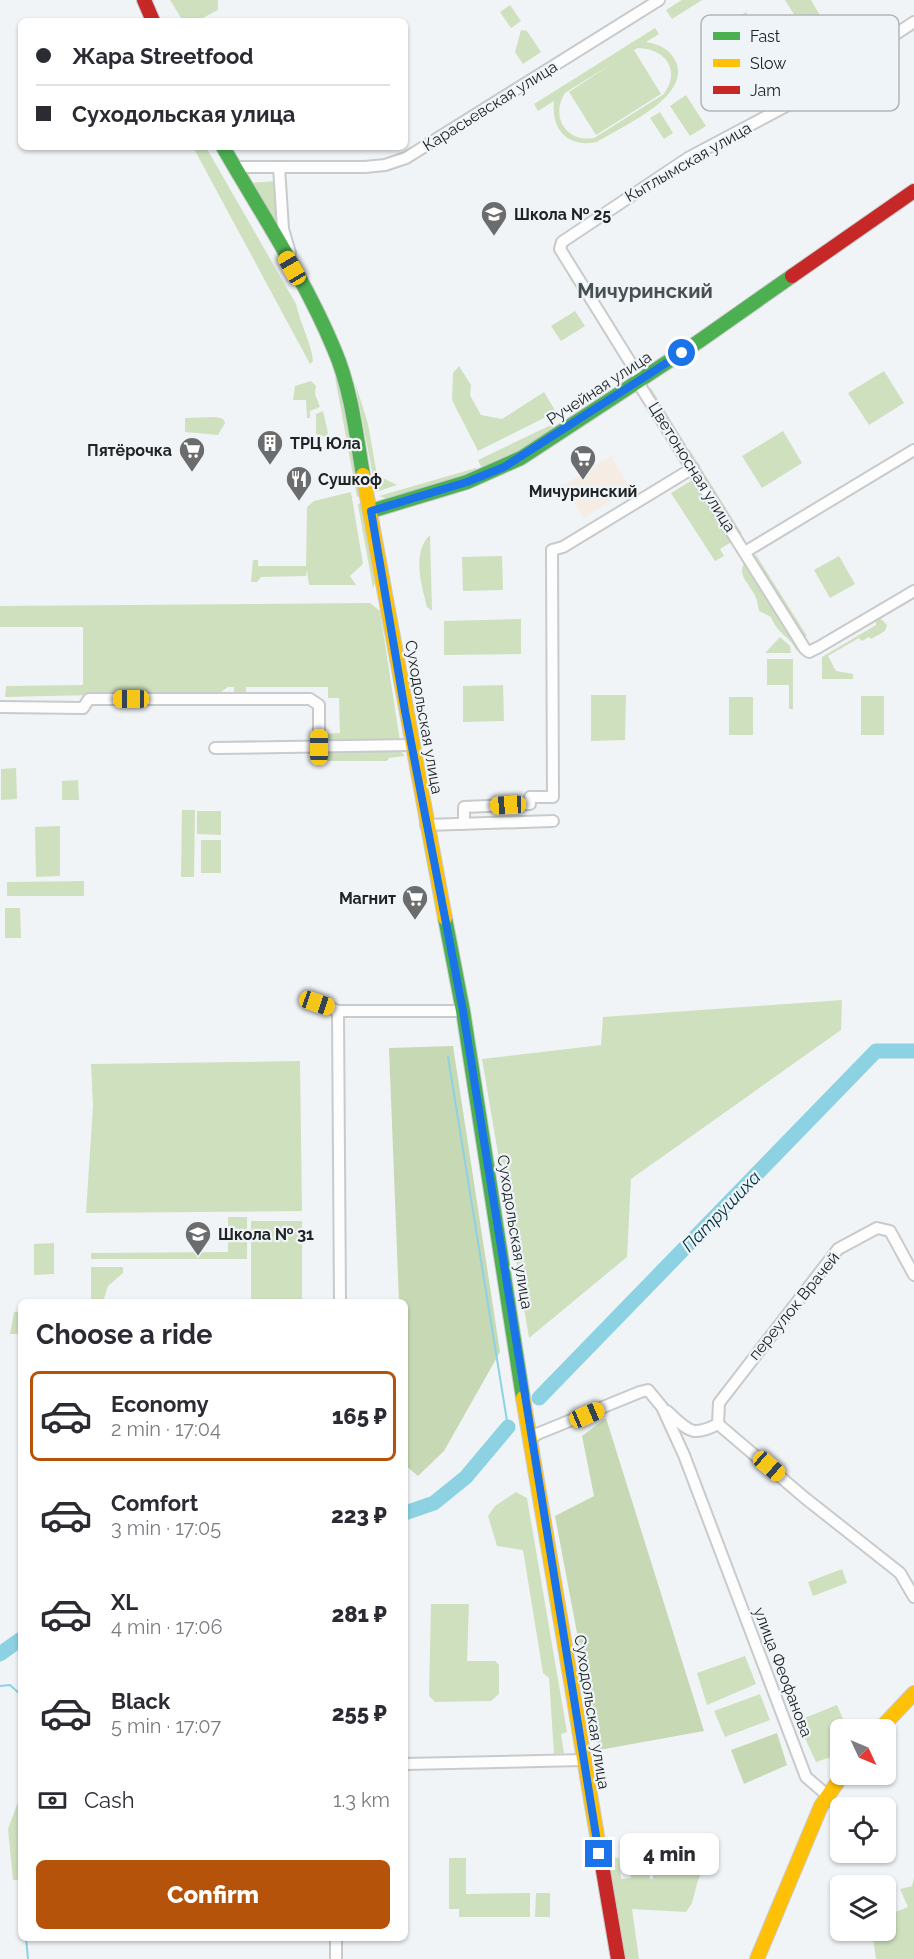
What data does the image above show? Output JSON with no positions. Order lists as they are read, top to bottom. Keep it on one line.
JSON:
{"streets":{"main road":["Ручейная улица","Суходольская улица"],"street":["Карасьевская улица","Кытлымская улица","Цветоносная улица","переулок Врачей","улица Феофанова"]},"crossings":[["Карасьевская улица","Суходольская улица"],["Кытлымская улица","Цветоносная улица"],["Ручейная улица","Цветоносная улица"],["Ручейная улица","Суходольская улица"],["Суходольская улица","улица Феофанова"]],"districts":["Мичуринский"],"water":["Патрушиха"],"places":{"school or university":["Школа № 25","Школа № 31"],"building":["ТРЦ Юла"],"supermarket":["Пятёрочка","Мичуринский","Магнит"],"restaurant":["Сушкоф"]},"legend":["Fast","Slow","Jam"],"north":"bottom right","page":{"banner":["Жара Streetfood","Суходольская улица"],"heading":"Choose a ride","list":[{"name":"Economy","note":"2 min · 17:04","value":"165 ₽"},{"name":"Comfort","note":"3 min · 17:05","value":"223 ₽"},{"name":"XL","note":"4 min · 17:06","value":"281 ₽"},{"name":"Black","note":"5 min · 17:07","value":"255 ₽"}],"pay":["Cash","1.3 km"],"bubble":"4 min","buttons":"Confirm"}}
